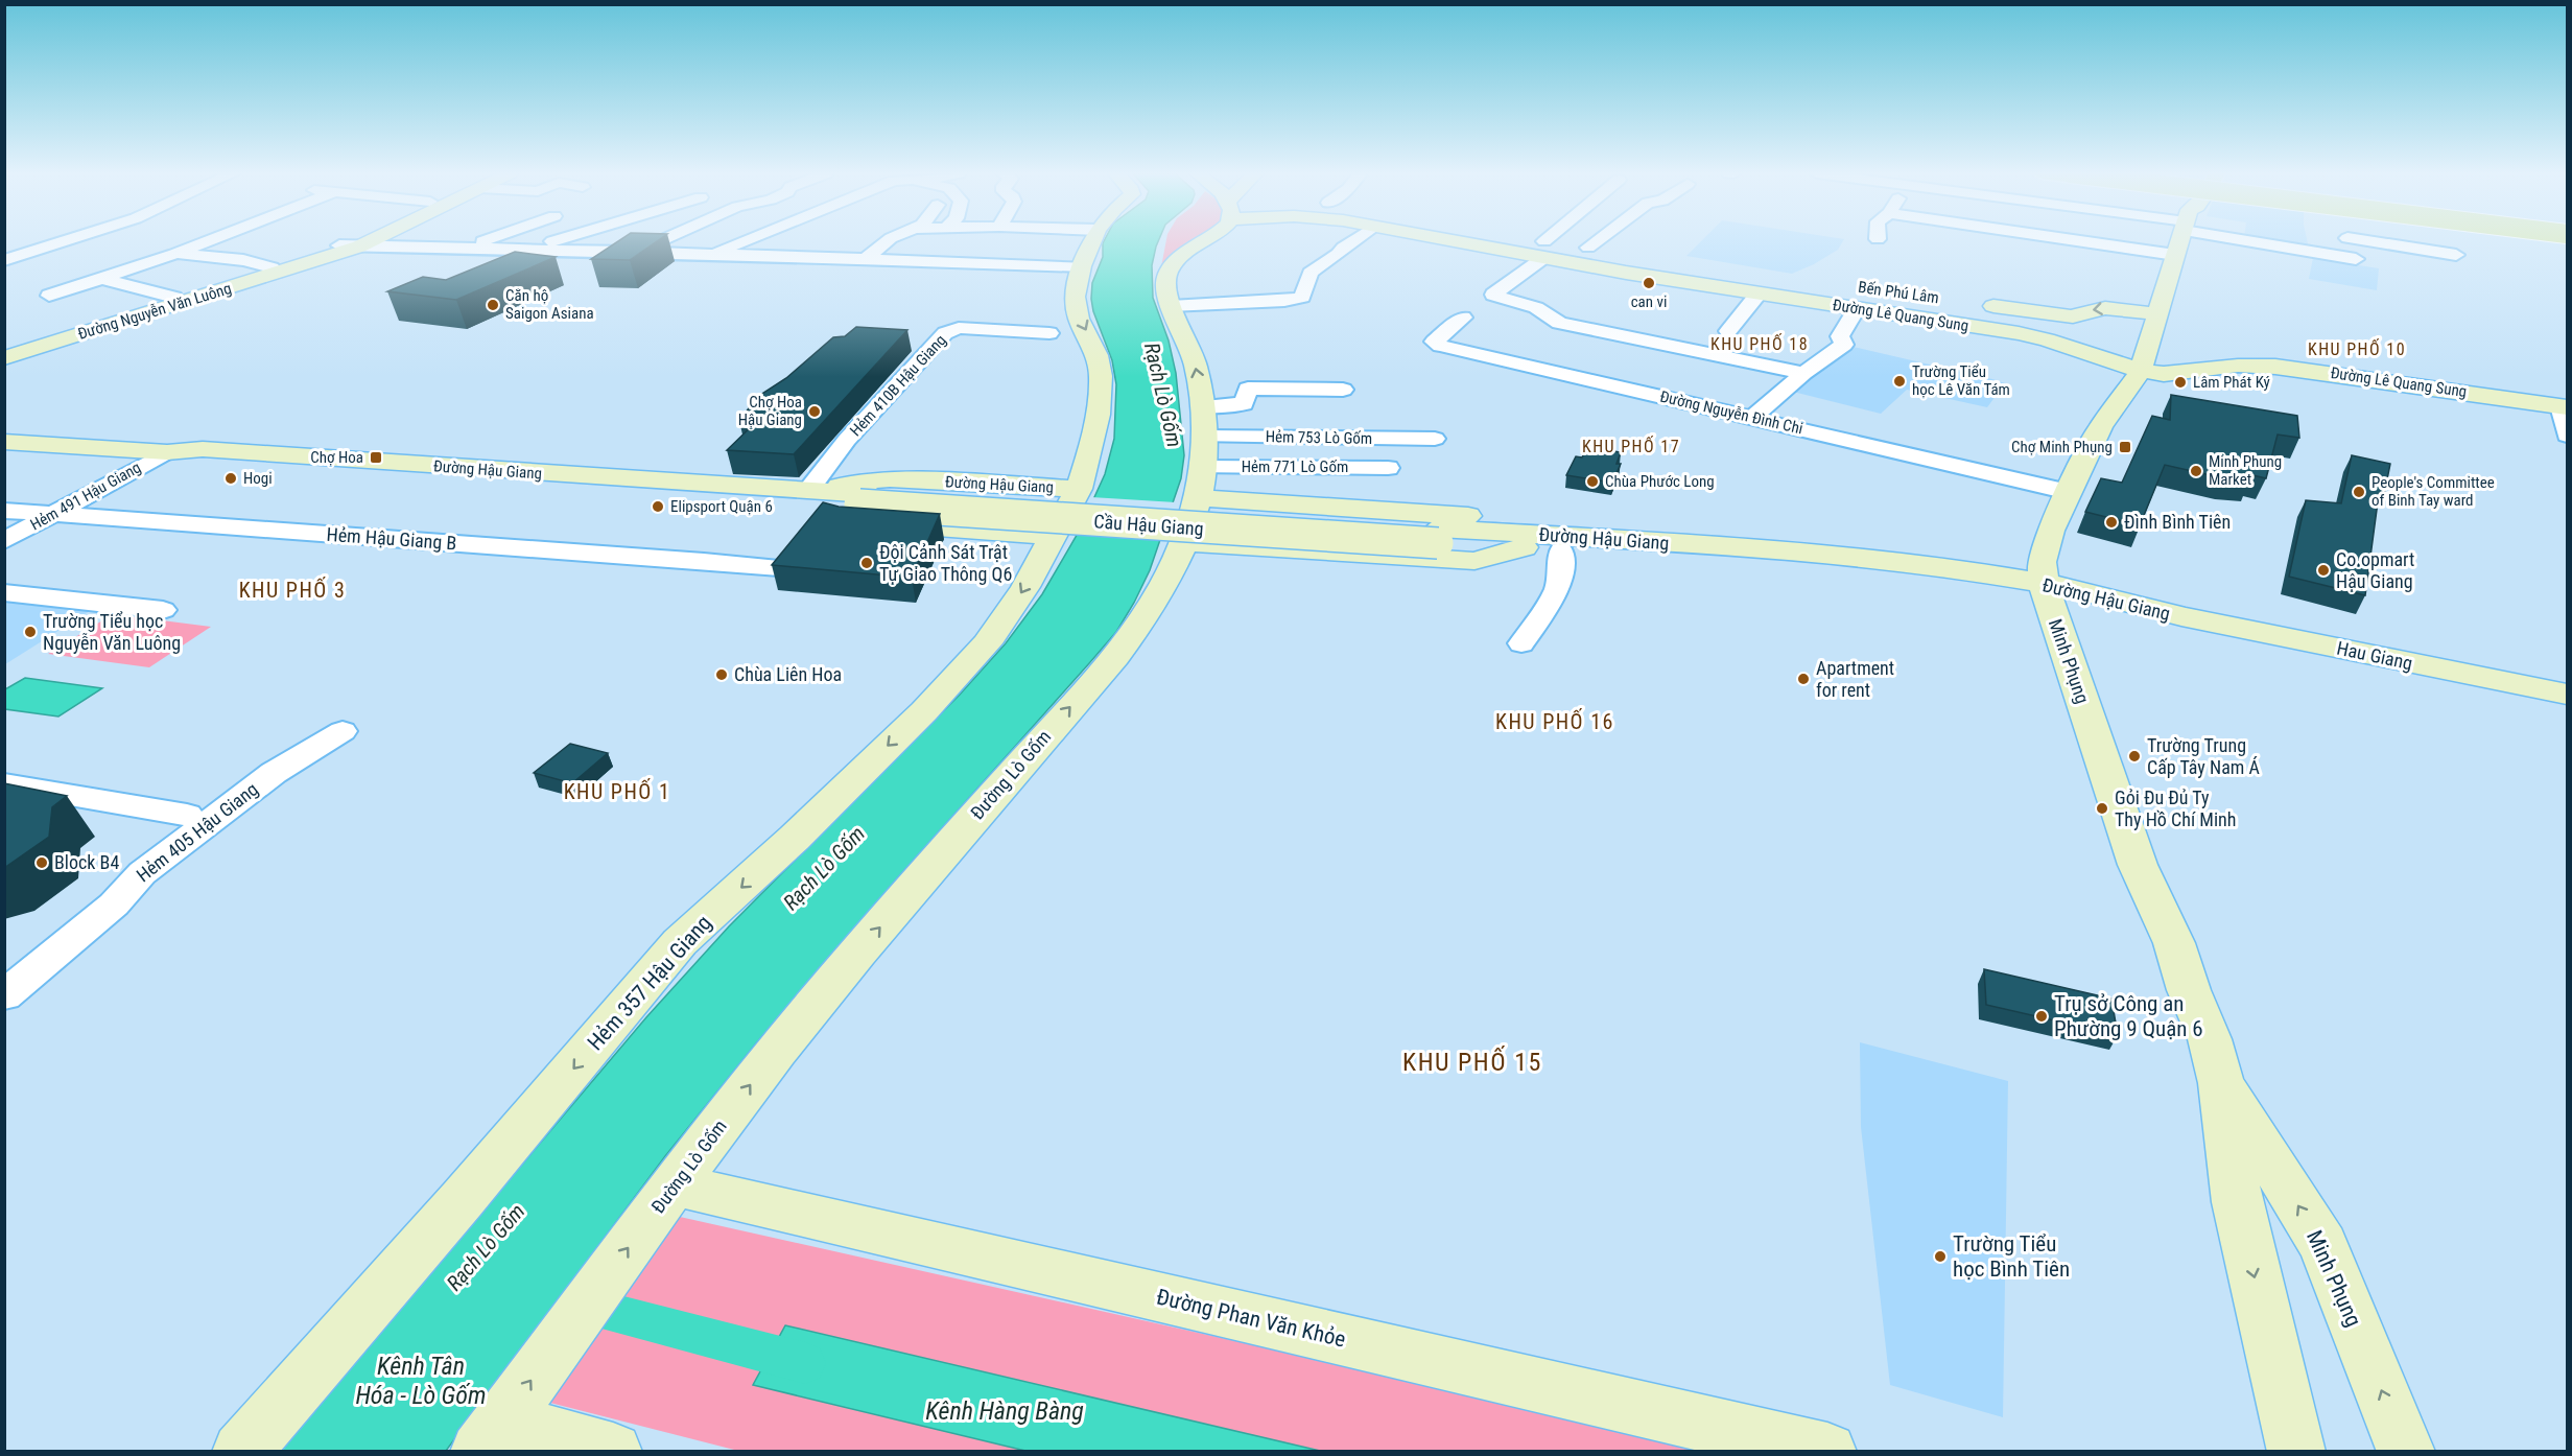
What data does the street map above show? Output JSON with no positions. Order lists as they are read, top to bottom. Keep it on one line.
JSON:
{"streets":{"street":["Đường Nguyễn Văn Luông","Đường Lê Quang Sung","Hẻm 410B Hậu Giang","Đường Nguyễn Đình Chi","Hẻm 753 Lò Gốm","Hẻm 771 Lò Gốm","Đường Hậu Giang","Hẻm 491 Hậu Giang","Cầu Hậu Giang","Hẻm Hậu Giang B","Hau Giang","Minh Phụng","Đường Lò Gốm","Hẻm 405 Hậu Giang","Hẻm 357 Hậu Giang","Đường Phan Văn Khỏe"]},"crossings":[["Đường Lê Quang Sung","Minh Phụng"],["Hẻm 410B Hậu Giang","Đường Hậu Giang"],["Đường Nguyễn Đình Chi","Minh Phụng"],["Hẻm 753 Lò Gốm","Đường Lò Gốm"],["Hẻm 771 Lò Gốm","Đường Lò Gốm"],["Đường Hậu Giang","Hẻm 491 Hậu Giang"],["Đường Hậu Giang","Cầu Hậu Giang"],["Đường Hậu Giang","Hau Giang"],["Đường Hậu Giang","Minh Phụng"],["Đường Hậu Giang","Đường Lò Gốm"],["Đường Hậu Giang","Hẻm 357 Hậu Giang"],["Hẻm 491 Hậu Giang","Hẻm Hậu Giang B"],["Đường Lò Gốm","Đường Phan Văn Khỏe"]],"one_way":["Đường Lò Gốm","Hẻm 357 Hậu Giang"],"districts":["KHU PHỐ 18","KHU PHỐ 10","KHU PHỐ 17","KHU PHỐ 3","KHU PHỐ 16","KHU PHỐ 1","KHU PHỐ 15"],"water":["Rạch Lò Gốm","Kênh Tân Hóa - Lò Gốm","Kênh Hàng Bàng"],"places":{"other":["can vi","Căn hộ Saigon Asiana","Trường Tiểu học Lê Văn Tám","Lâm Phát Ký","Chợ Hoa Hậu Giang","Minh Phung Market","Hogi","Chùa Phước Long","People's Committee of Binh Tay ward","Elipsport Quận 6","Đình Bình Tiên","Đội Cảnh Sát Trật Tự Giao Thông Q6","Co.opmart Hậu Giang","Trường Tiểu học Nguyễn Văn Luông","Chùa Liên Hoa","Apartment for rent","Trường Trung Cấp Tây Nam Á","Gỏi Đu Đủ Ty Thy Hồ Chí Minh","Block B4","Trụ sở Công an Phường 9 Quận 6","Trường Tiểu học Bình Tiên"],"transit":["Chợ Minh Phụng","Chợ Hoa"]}}
